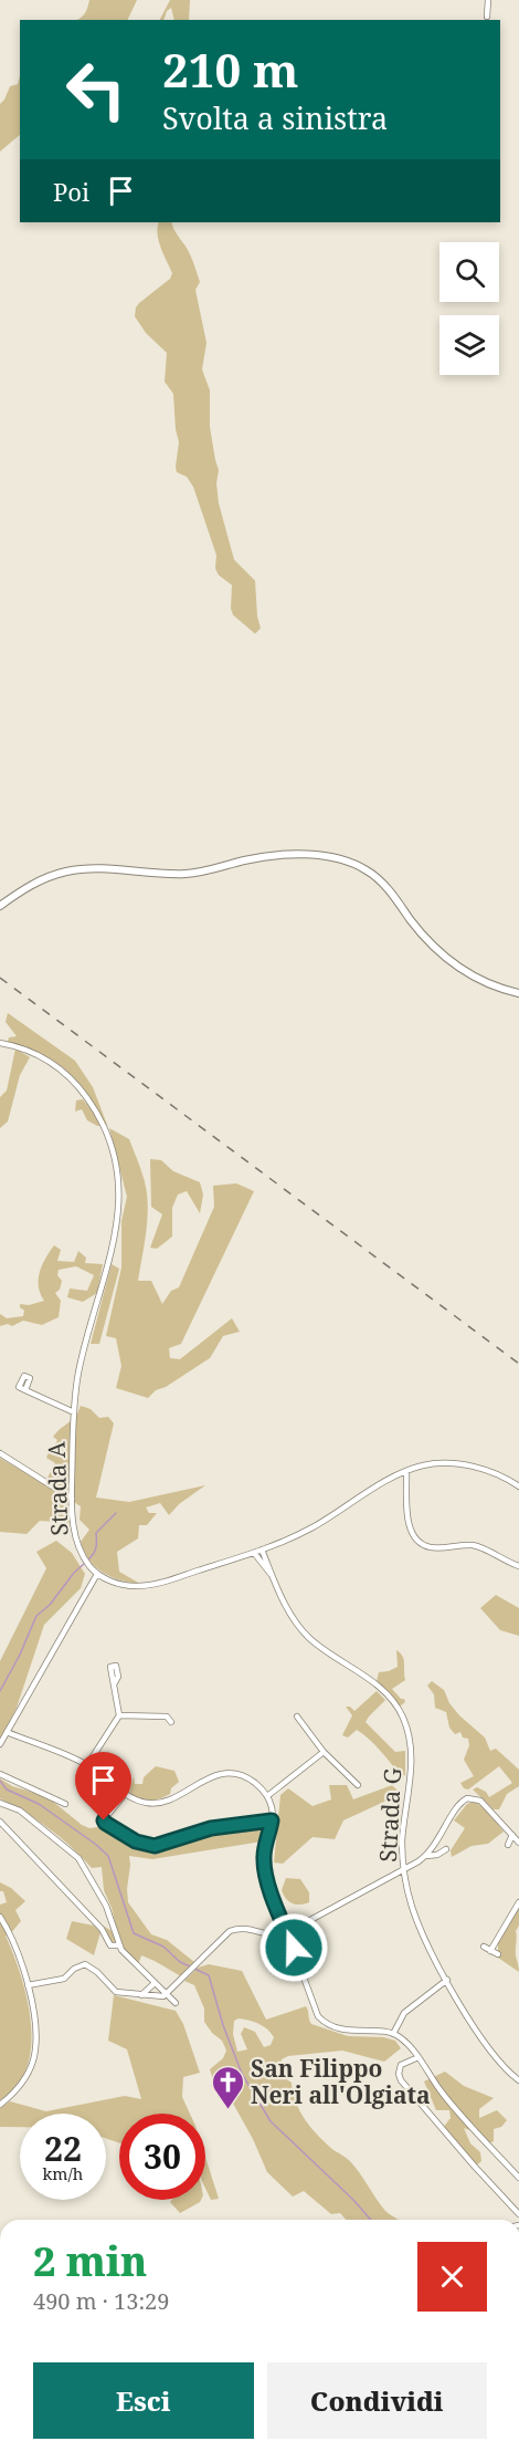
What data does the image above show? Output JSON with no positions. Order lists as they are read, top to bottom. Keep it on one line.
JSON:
{"streets":{"street":["Strada A","Strada G"]},"crossings":[["Strada A","Strada G"]],"places":{"church":["San Filippo Neri all'Olgiata"]},"page":{"turn":["210 m","Svolta a sinistra"],"then":"Poi","speed":"22 km/h","limit":"30","heading":["2 min","490 m · 13:29"],"buttons":["Esci","Condividi"]}}
